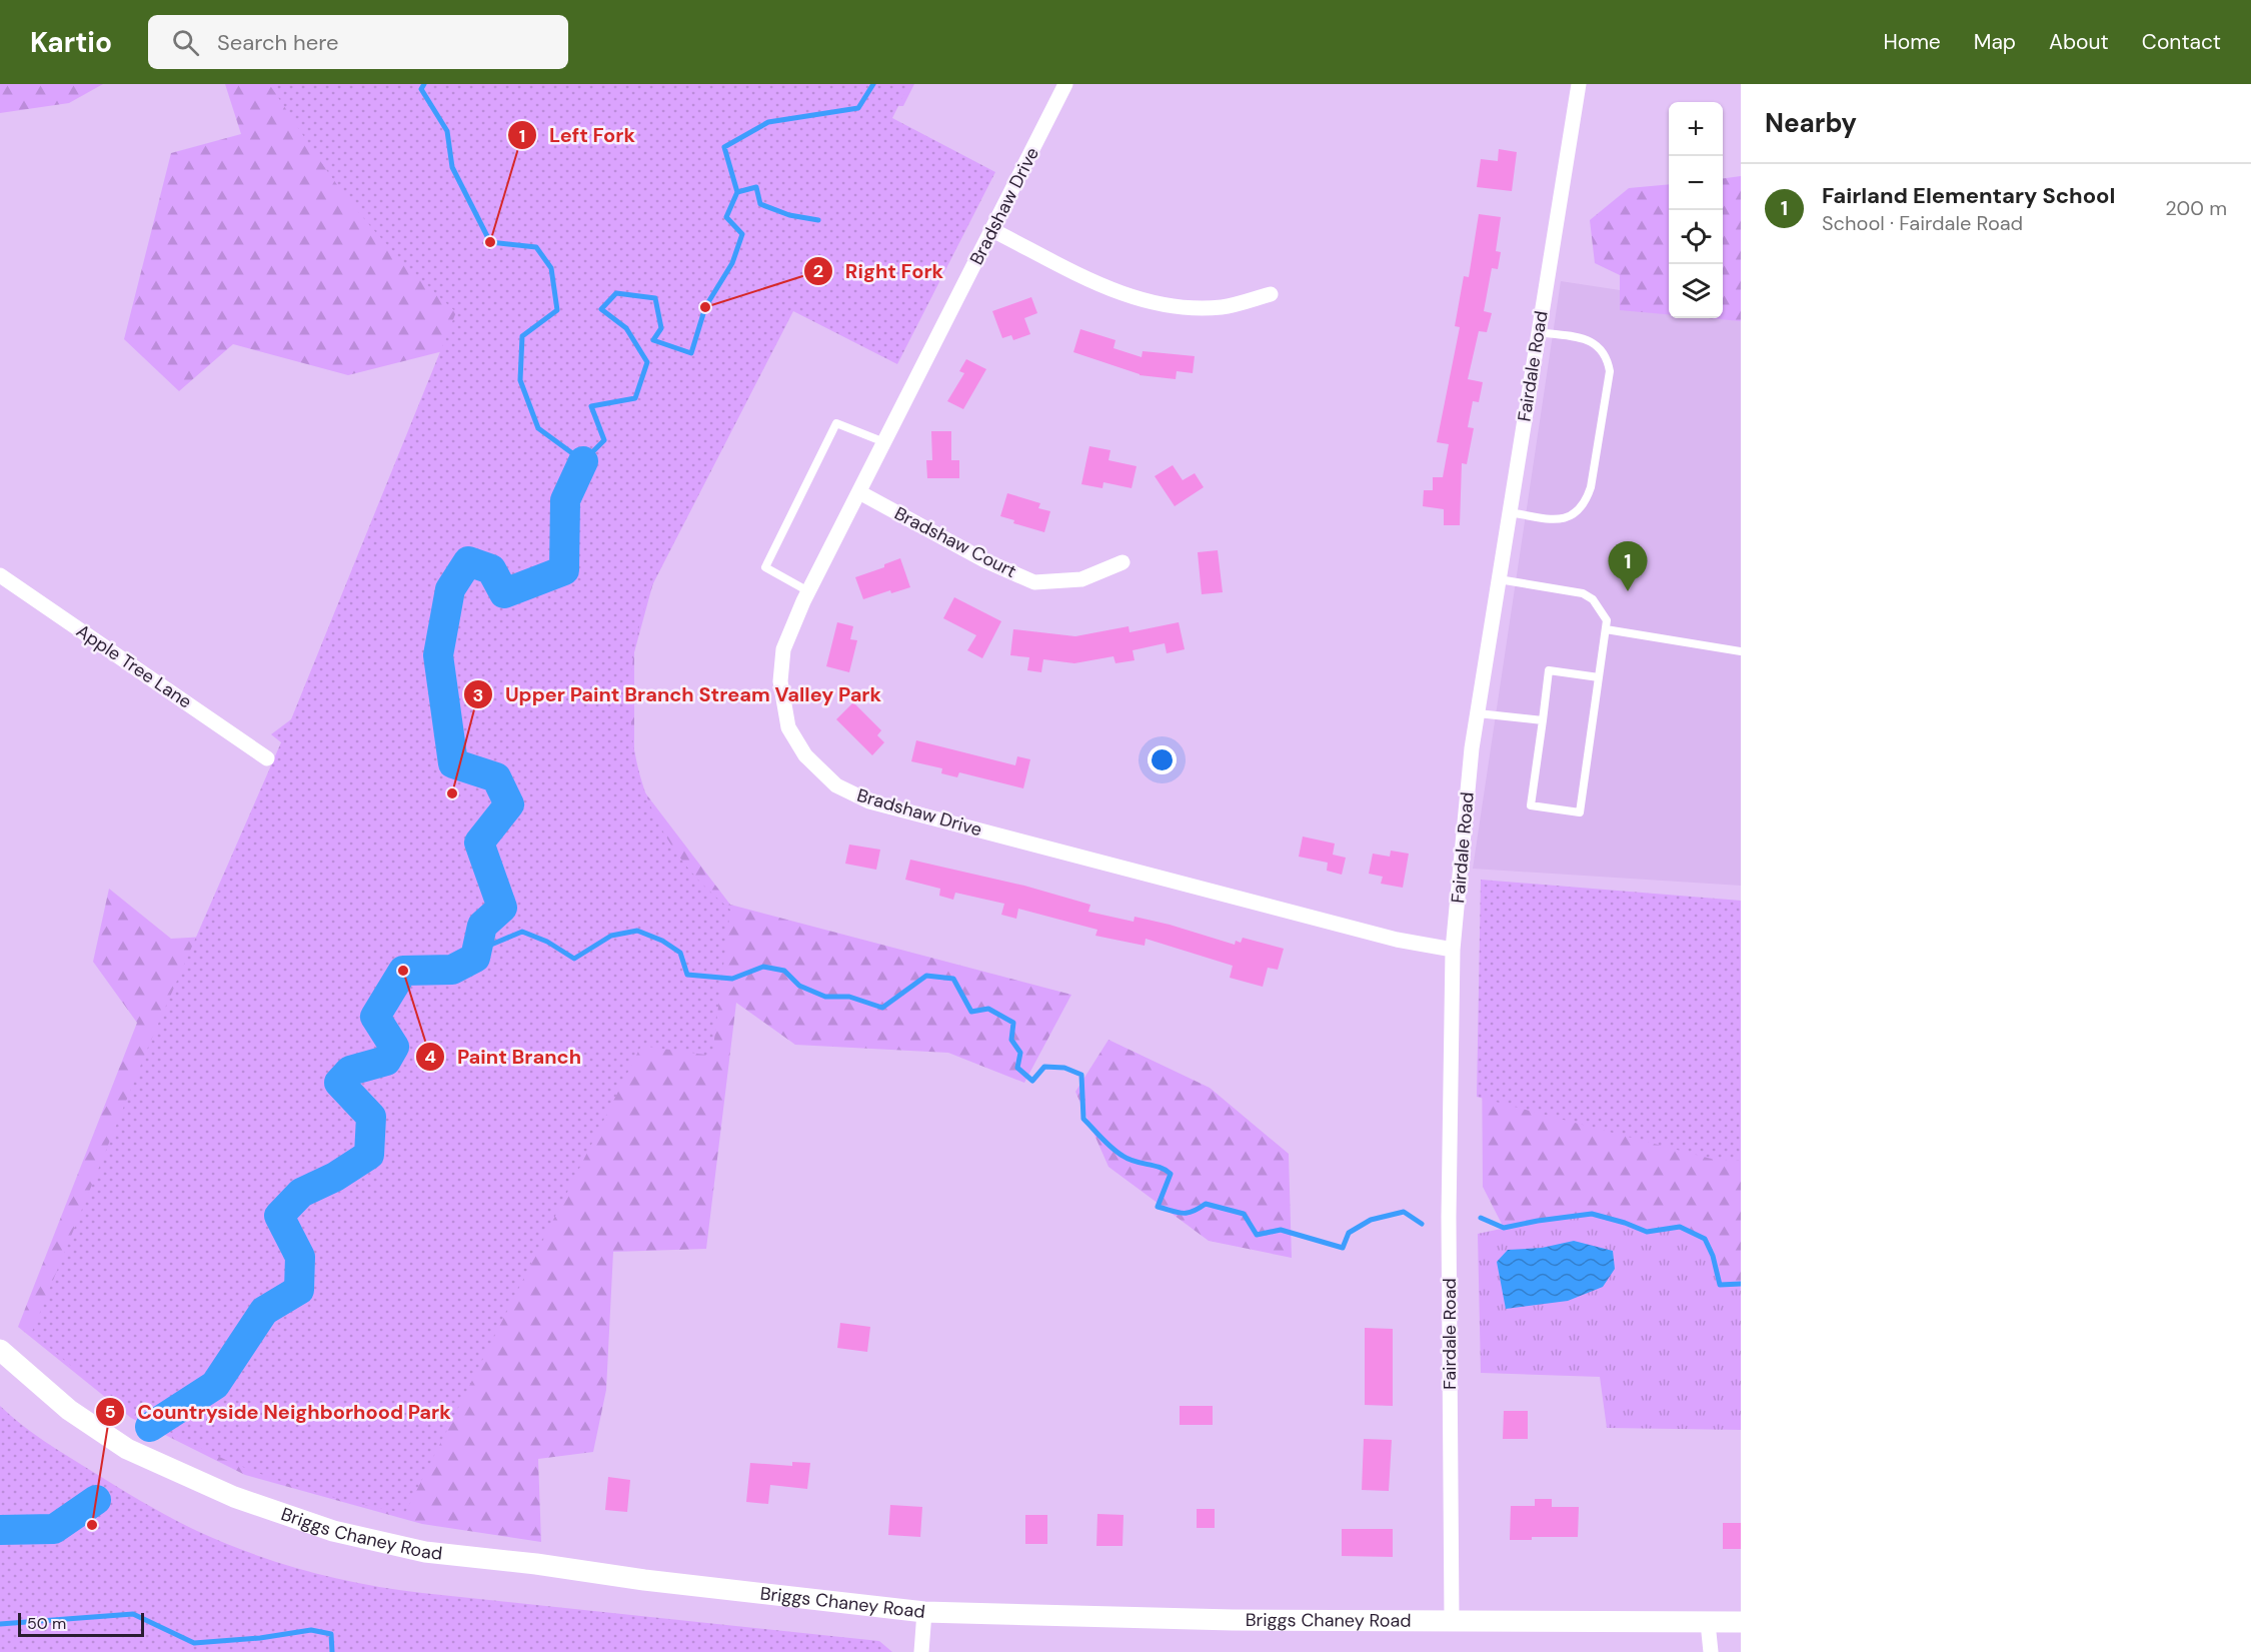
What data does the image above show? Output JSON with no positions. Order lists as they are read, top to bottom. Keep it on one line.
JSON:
{"streets":{"main road":["Briggs Chaney Road"],"street":["Bradshaw Drive","Fairdale Road","Bradshaw Court","Apple Tree Lane"]},"crossings":[["Bradshaw Drive","Fairdale Road"],["Bradshaw Drive","Bradshaw Court"],["Fairdale Road","Briggs Chaney Road"]],"places":["Left Fork","Right Fork","Upper Paint Branch Stream Valley Park","Paint Branch","Countryside Neighborhood Park"],"scale_bar":"50 m","page":{"header":"Kartio","search":"Search here","nav":["Home","Map","About","Contact"],"heading":"Nearby","map_buttons":["+","−"],"list":[{"mark":"1","name":"Fairland Elementary School","note":"School · Fairdale Road","value":"200 m"}],"pins":"1","scale":"50 m"}}
